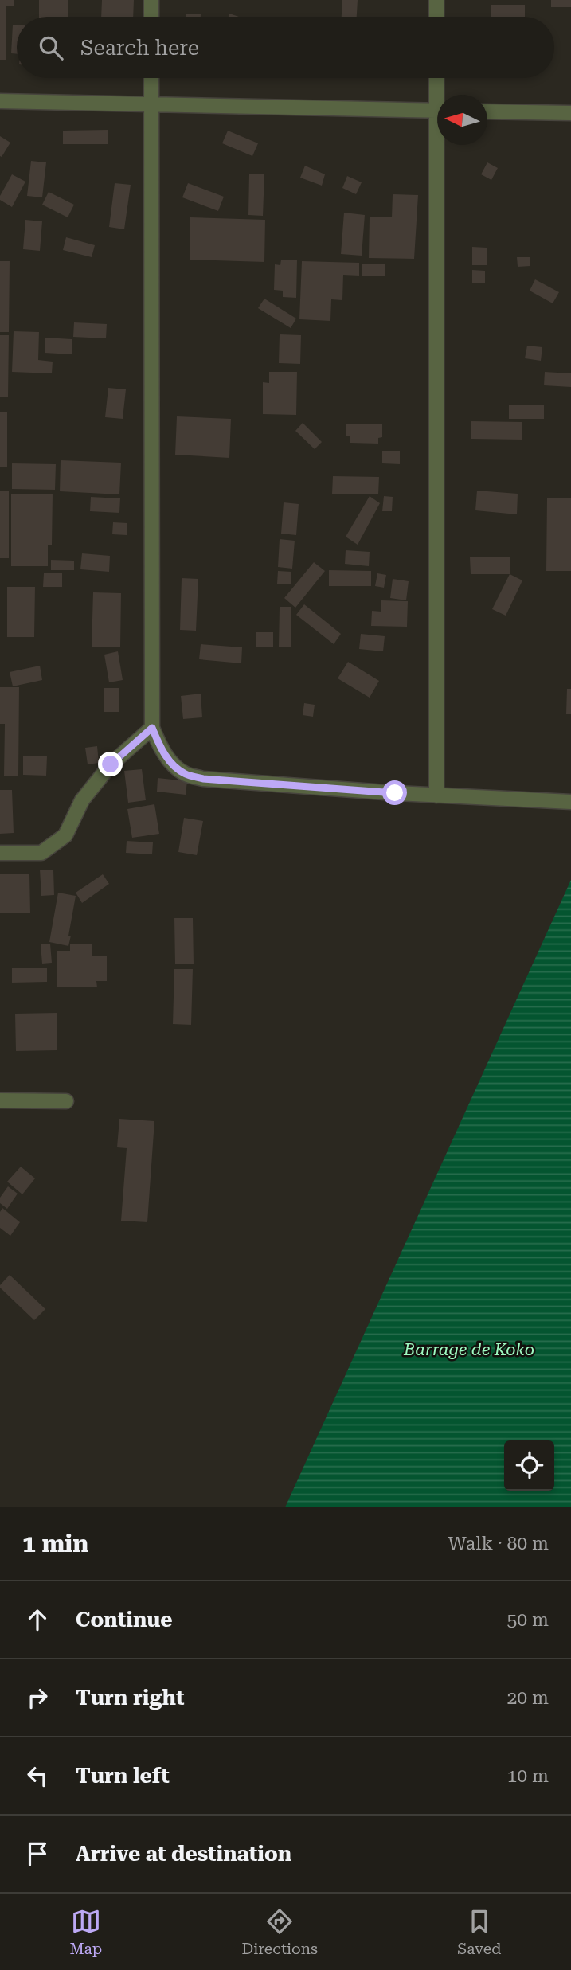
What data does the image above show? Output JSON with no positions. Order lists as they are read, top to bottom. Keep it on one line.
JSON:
{"water":["Barrage de Koko"],"north":"left","page":{"search":"Search here","heading":["1 min","Walk · 80 m"],"list":[["Continue","50 m"],["Turn right","20 m"],["Turn left","10 m"],"Arrive at destination"],"nav":["Map","Directions","Saved"]}}
